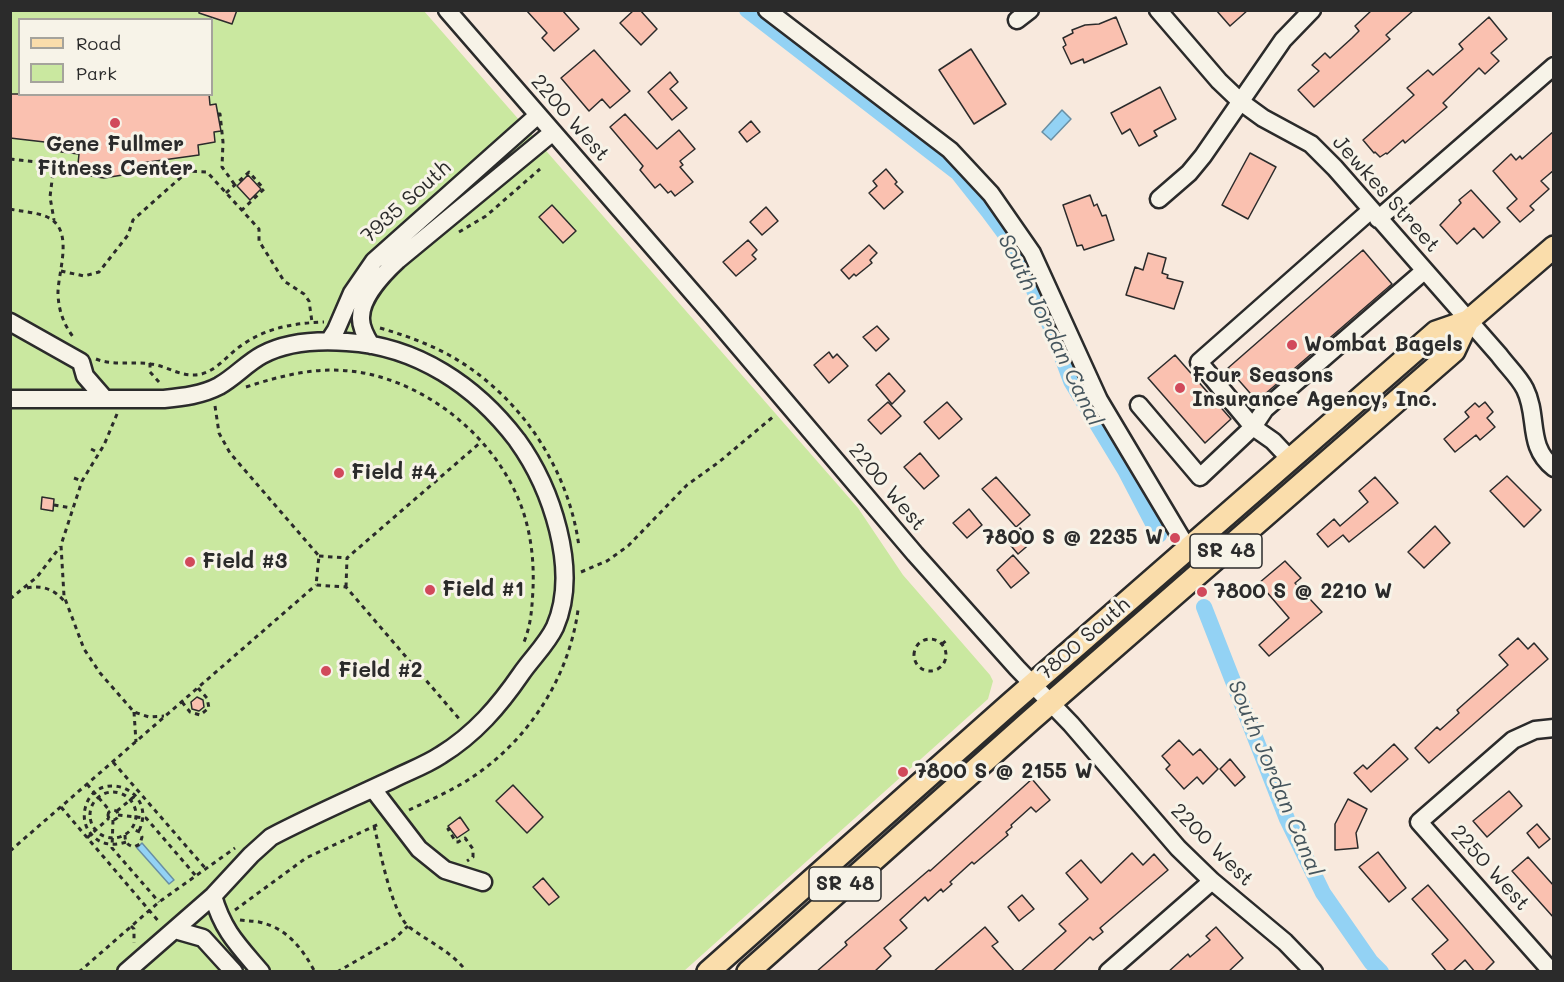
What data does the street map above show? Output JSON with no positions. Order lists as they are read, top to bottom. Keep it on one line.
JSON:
{"streets":{"main road":["SR 48","7800 South"],"street":["2200 West","Jewkes Street","7935 South","2250 West"]},"crossings":[["2200 West","7935 South"],["2200 West","7800 South"],["Jewkes Street","7800 South"]],"water":["South Jordan Canal"],"places":["Gene Fullmer Fitness Center","Wombat Bagels","Four Seasons Insurance Agency, Inc.","Field #4","7800 S @ 2235 W","Field #3","Field #1","7800 S @ 2210 W","Field #2","7800 S @ 2155 W"],"legend":["Road","Park"]}
